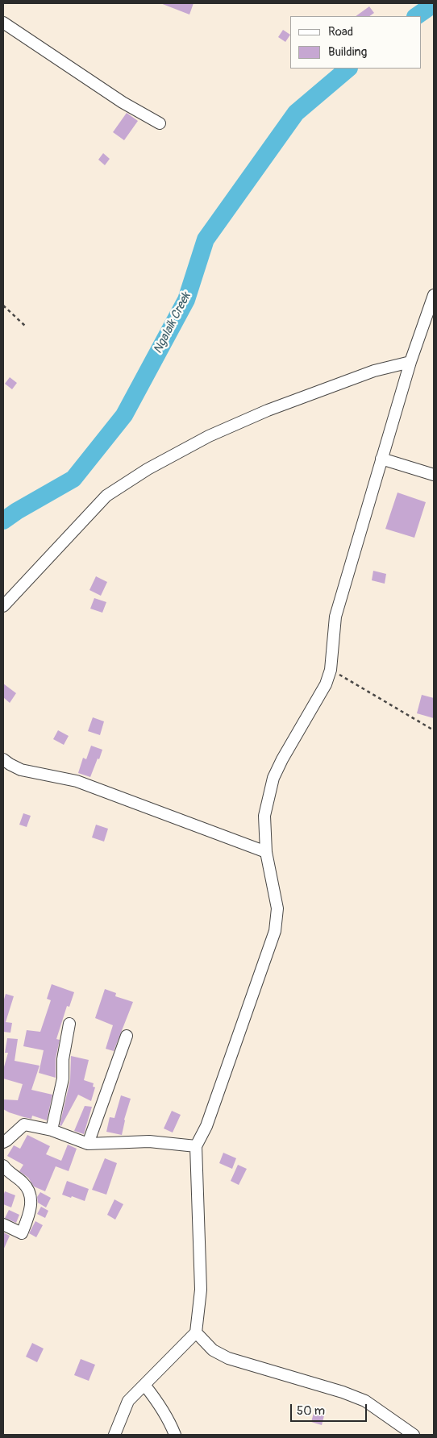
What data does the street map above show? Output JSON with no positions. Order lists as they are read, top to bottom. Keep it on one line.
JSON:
{"water":["Ngalaik Creek"],"legend":["Road","Building"],"scale_bar":"50 m"}
